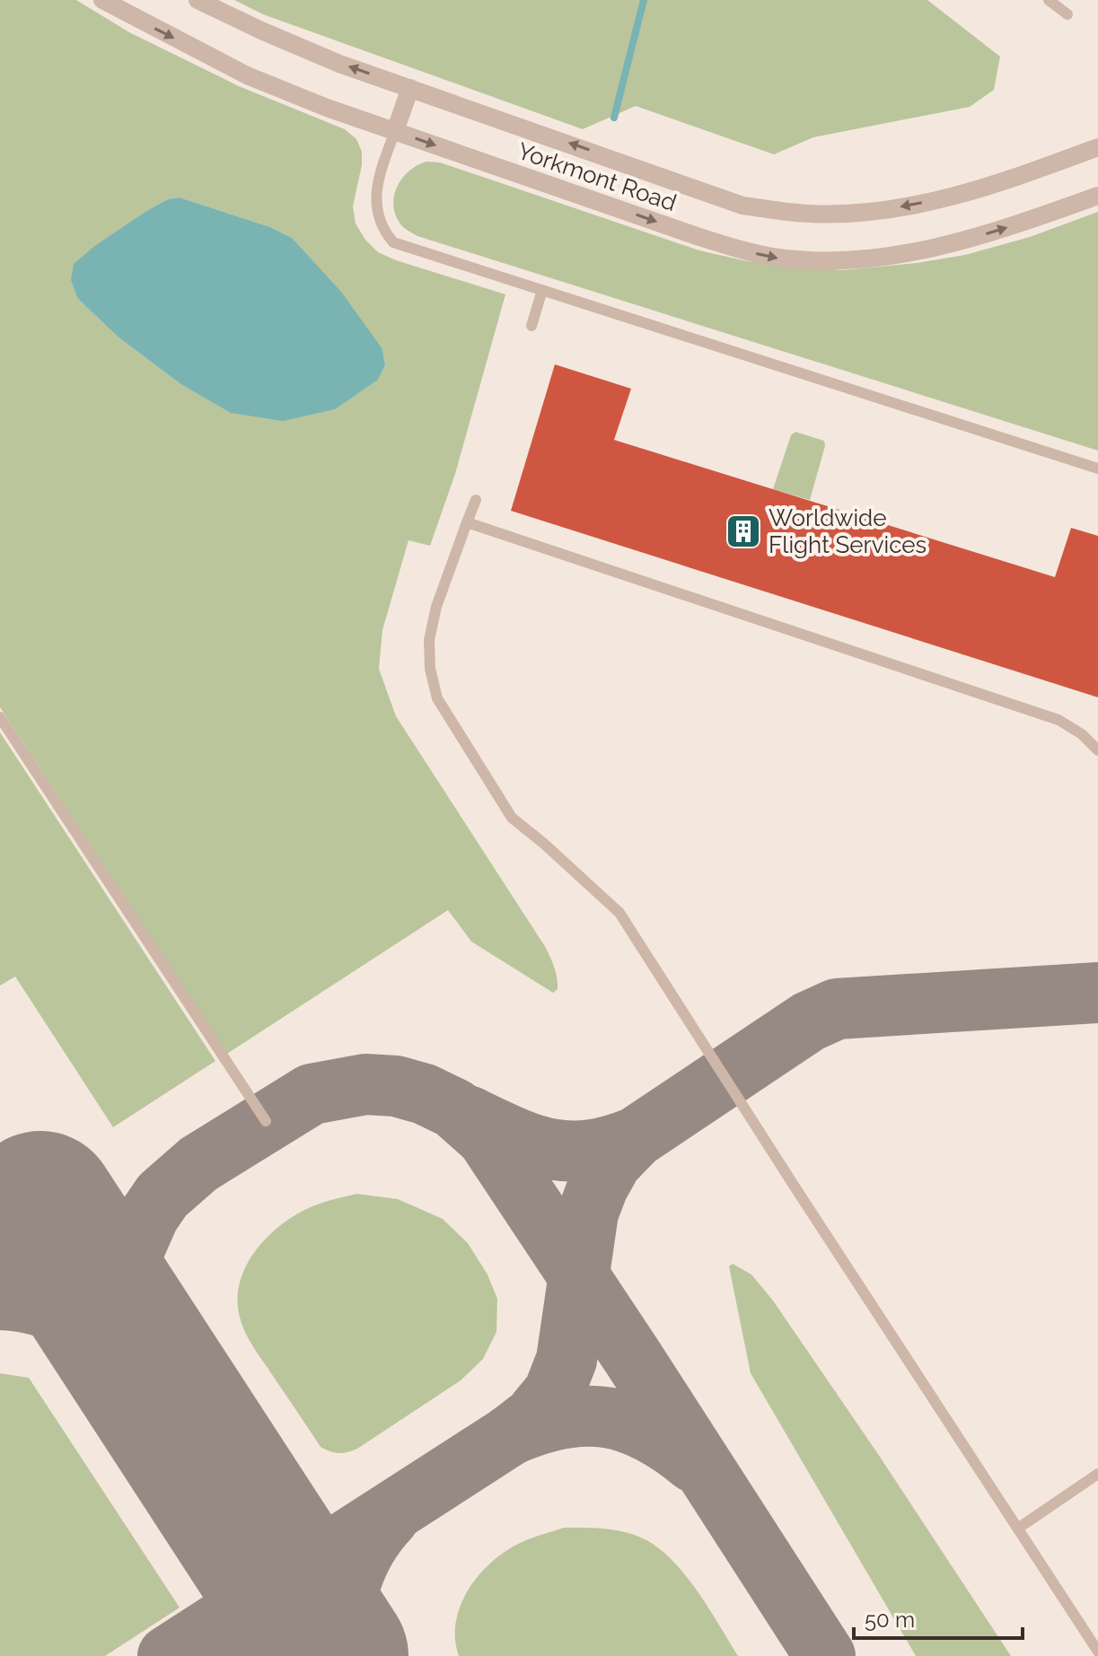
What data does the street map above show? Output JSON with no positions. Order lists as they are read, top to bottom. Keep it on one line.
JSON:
{"streets":{"street":["Yorkmont Road"]},"places":{"building":["Worldwide Flight Services"]},"scale_bar":"50 m"}
